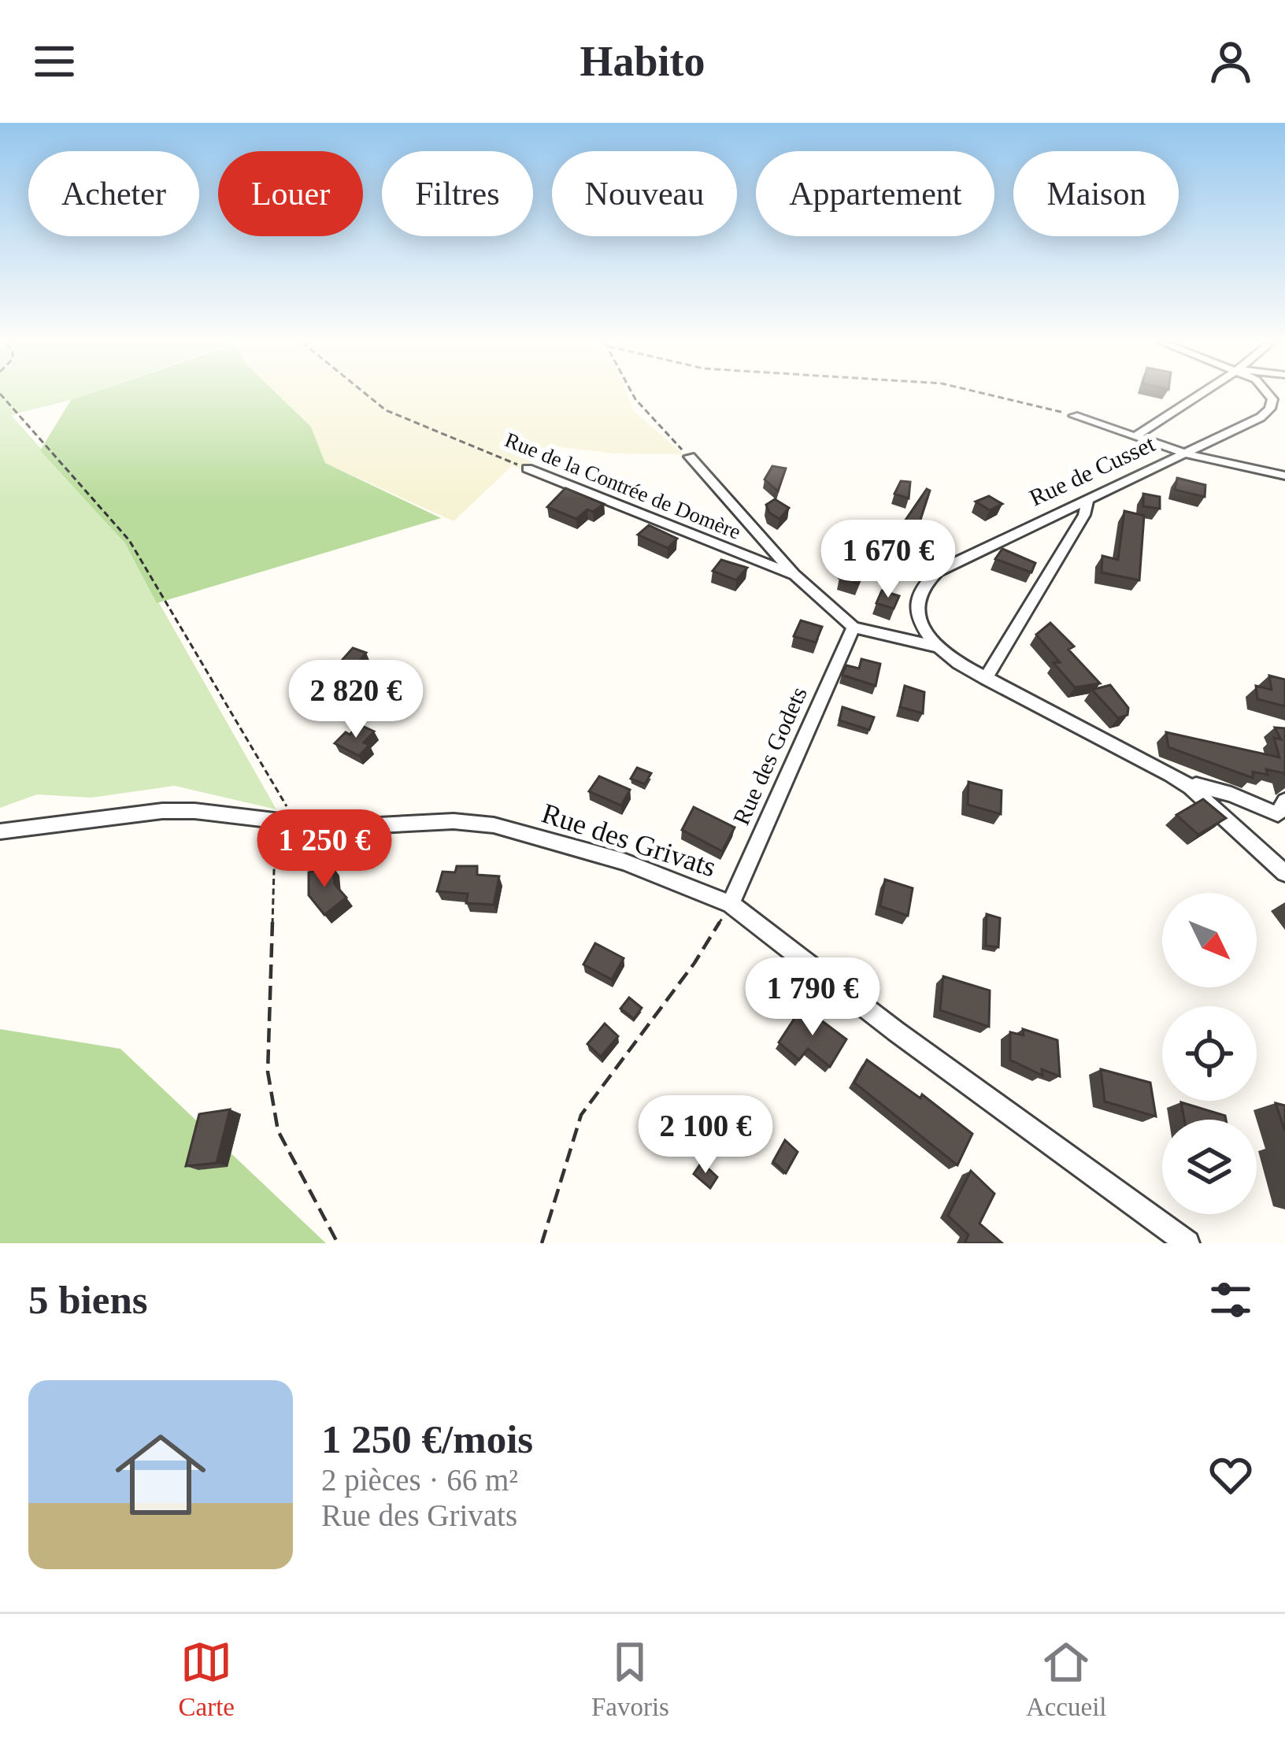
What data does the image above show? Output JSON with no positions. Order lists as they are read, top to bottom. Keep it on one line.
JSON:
{"streets":{"street":["Rue de Cusset","Rue de la Contrée de Domère","Rue des Godets","Rue des Grivats"]},"crossings":[["Rue de Cusset","Rue de la Contrée de Domère"],["Rue de la Contrée de Domère","Rue des Godets"],["Rue des Godets","Rue des Grivats"]],"north":"bottom right","page":{"header":"Habito","chip":["Acheter","Louer","Filtres","Nouveau","Appartement","Maison"],"price":["1 670 €","2 820 €","1 250 €","1 790 €","2 100 €"],"heading":"5 biens","list":[{"name":"1 250 €/mois","note":"2 pièces · 66 m² · Rue des Grivats"}],"tabs":["Carte","Favoris","Accueil"]}}
